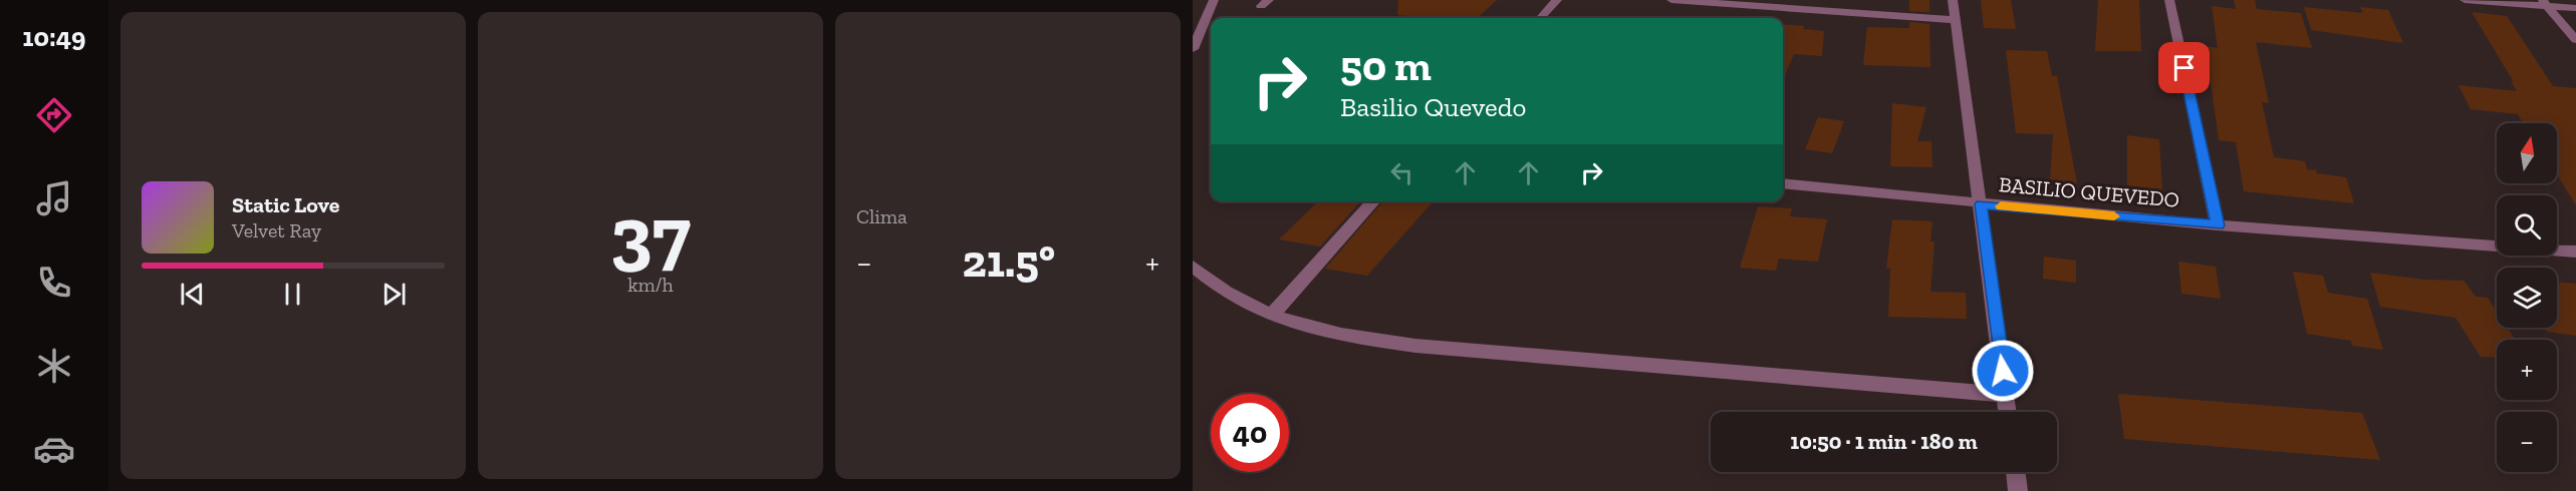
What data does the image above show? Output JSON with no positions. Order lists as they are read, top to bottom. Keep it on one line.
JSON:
{"streets":{"street":["BASILIO QUEVEDO"]},"north":"top","page":{"tabs":"10:49","tile":[["37","km/h"],"Clima"],"turn":["50 m","Basilio Quevedo"],"map_buttons":["+","−"],"song":["Static Love","Velvet Ray"],"heat":["−","21.5°","+"],"limit":"40","trip":"10:50 · 1 min · 180 m"}}
